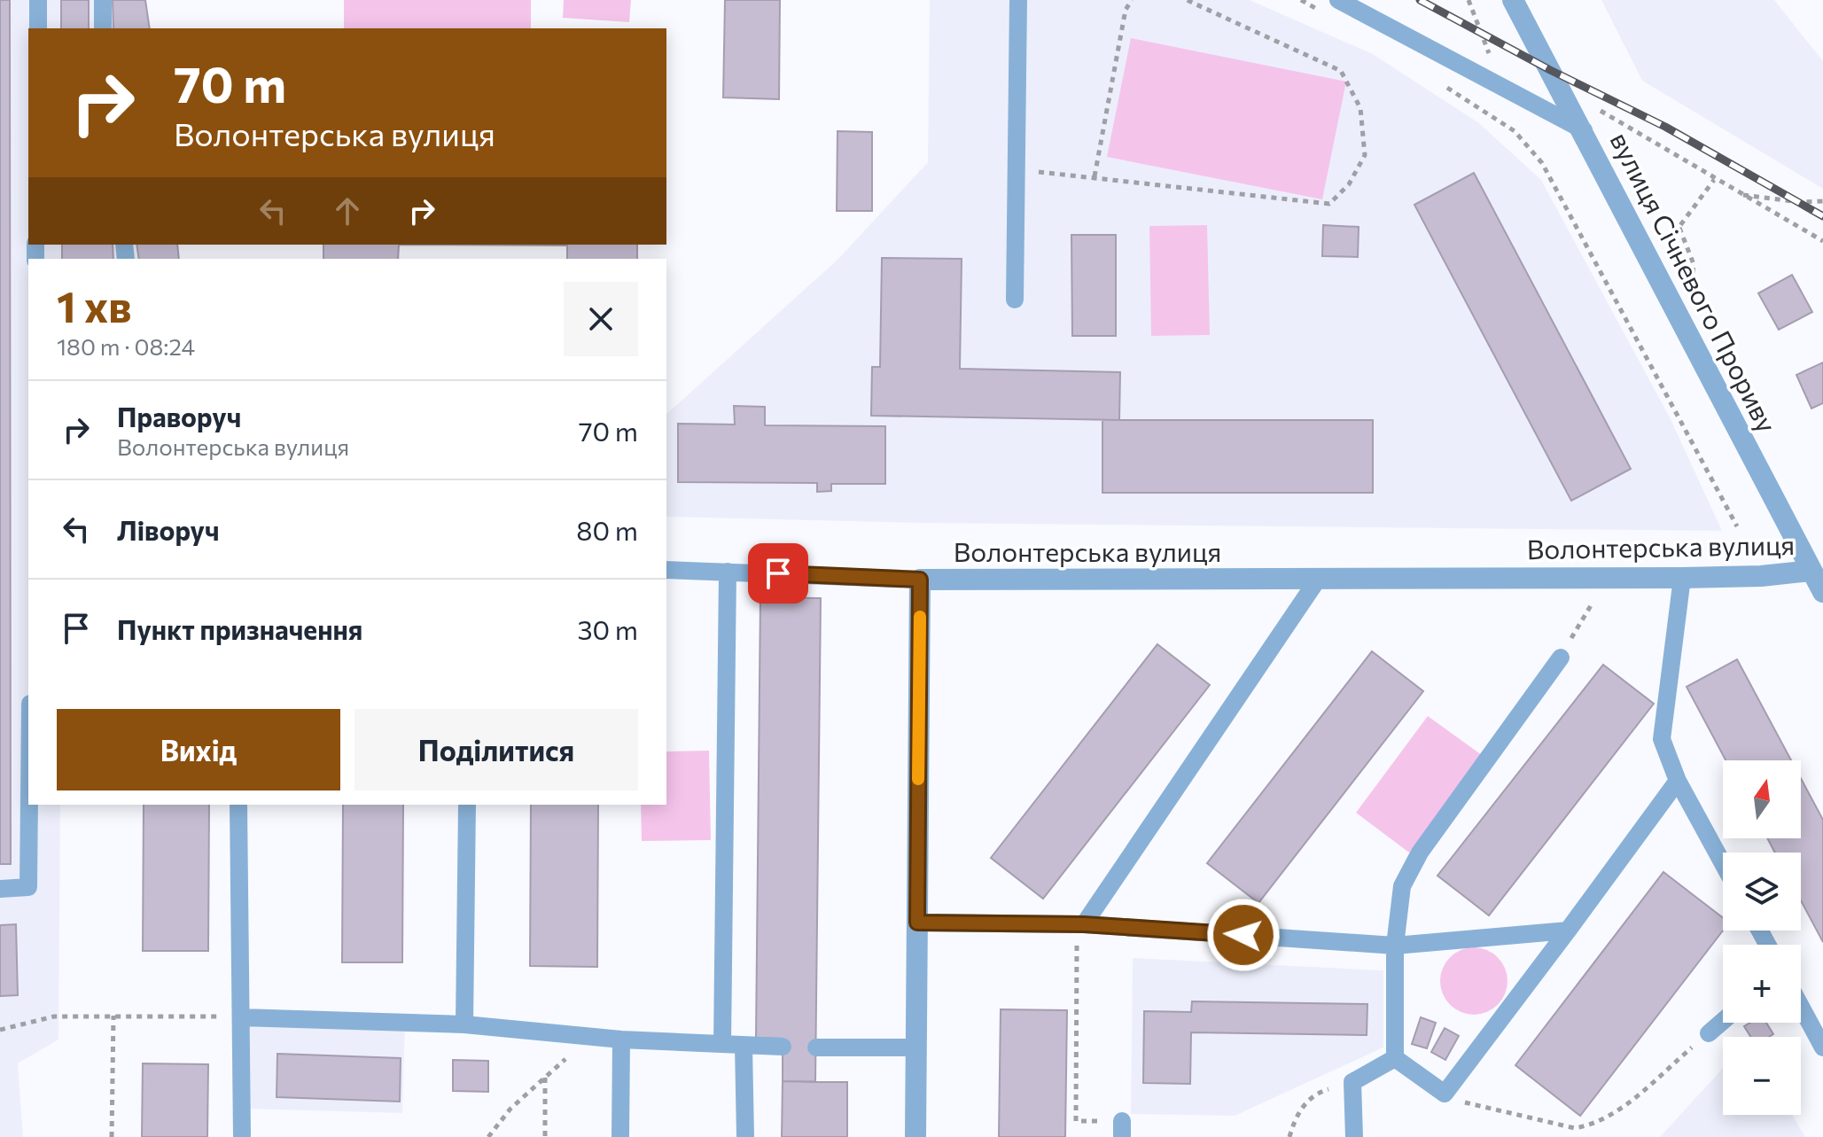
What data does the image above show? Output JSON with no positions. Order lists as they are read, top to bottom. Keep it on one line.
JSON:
{"streets":{"street":["вулиця Січневого Прориву","Волонтерська вулиця"]},"crossings":[["вулиця Січневого Прориву","Волонтерська вулиця"]],"north":"top","page":{"turn":["70 m","Волонтерська вулиця"],"heading":["1 хв","180 m · 08:24"],"list":[{"name":"Праворуч","note":"Волонтерська вулиця","value":"70 m"},{"name":"Ліворуч","value":"80 m"},{"name":"Пункт призначення","value":"30 m"}],"buttons":["Вихід","Поділитися"],"map_buttons":["+","−"]}}
